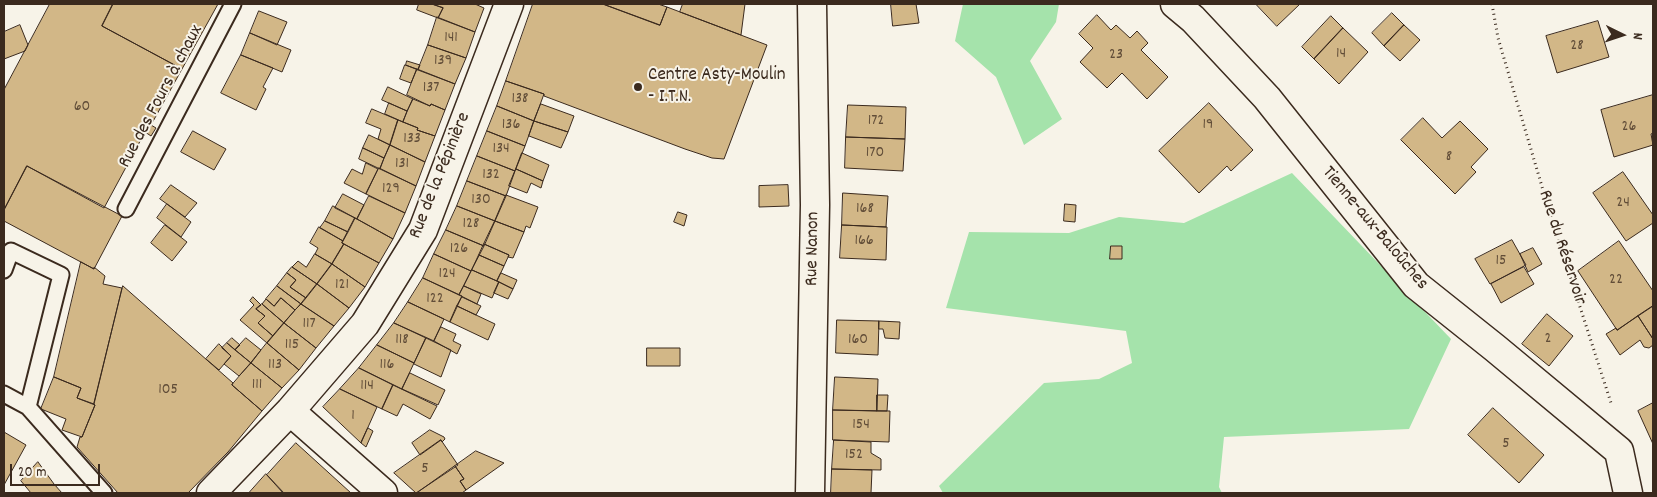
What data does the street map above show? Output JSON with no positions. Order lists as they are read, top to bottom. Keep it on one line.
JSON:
{"streets":{"street":["Rue de la Pépinière","Tienne-aux-Baloûches","Rue Nanon"],"lane":["Rue des Fours à chaux"],"path":["Rue du Réservoir"]},"places":["Centre Asty-Moulin - I.T.N."],"house_numbers":["141","28","14","23","139","137","138","60","172","136","19","26","133","134","170","8","131","132","129","130","24","168","128","166","126","15","124","22","121","122","117","2","118","160","115","113","116","111","114","105","1","154","5","152","5"],"scale_bar":"20 m","north":"right"}
